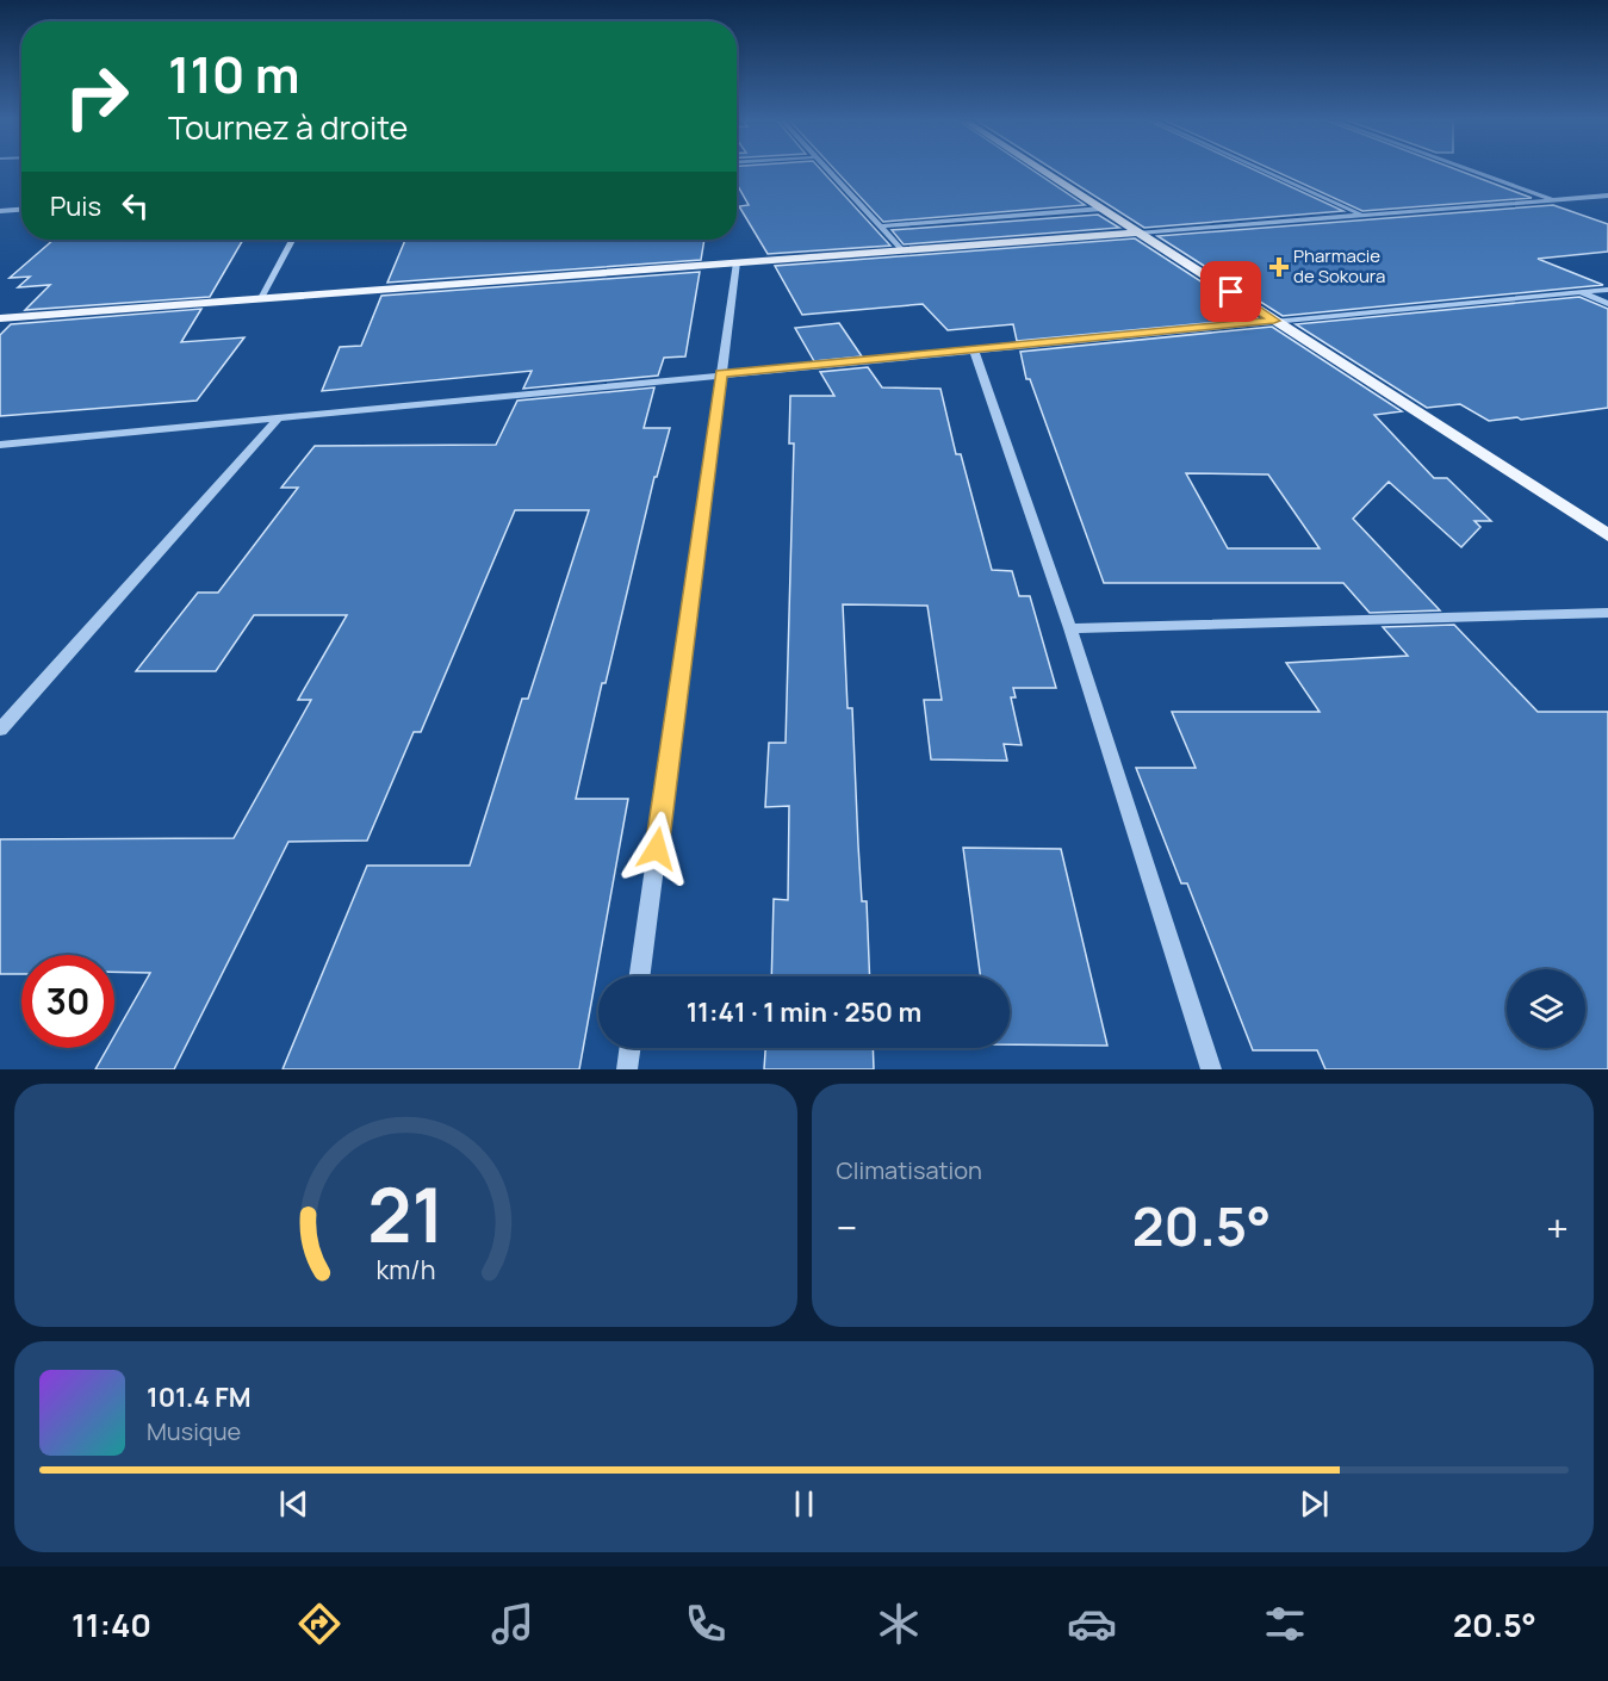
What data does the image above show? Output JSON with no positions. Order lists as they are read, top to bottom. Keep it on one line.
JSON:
{"places":{"health":["Pharmacie de Sokoura"]},"page":{"turn":["110 m","Tournez à droite"],"then":"Puis","limit":"30","trip":"11:41 · 1 min · 250 m","tile":"Climatisation","heat":["−","20.5°","+"],"song":["101.4 FM","Musique"],"tabs":["11:40","20.5°"],"gauge":["21","km/h"]}}
